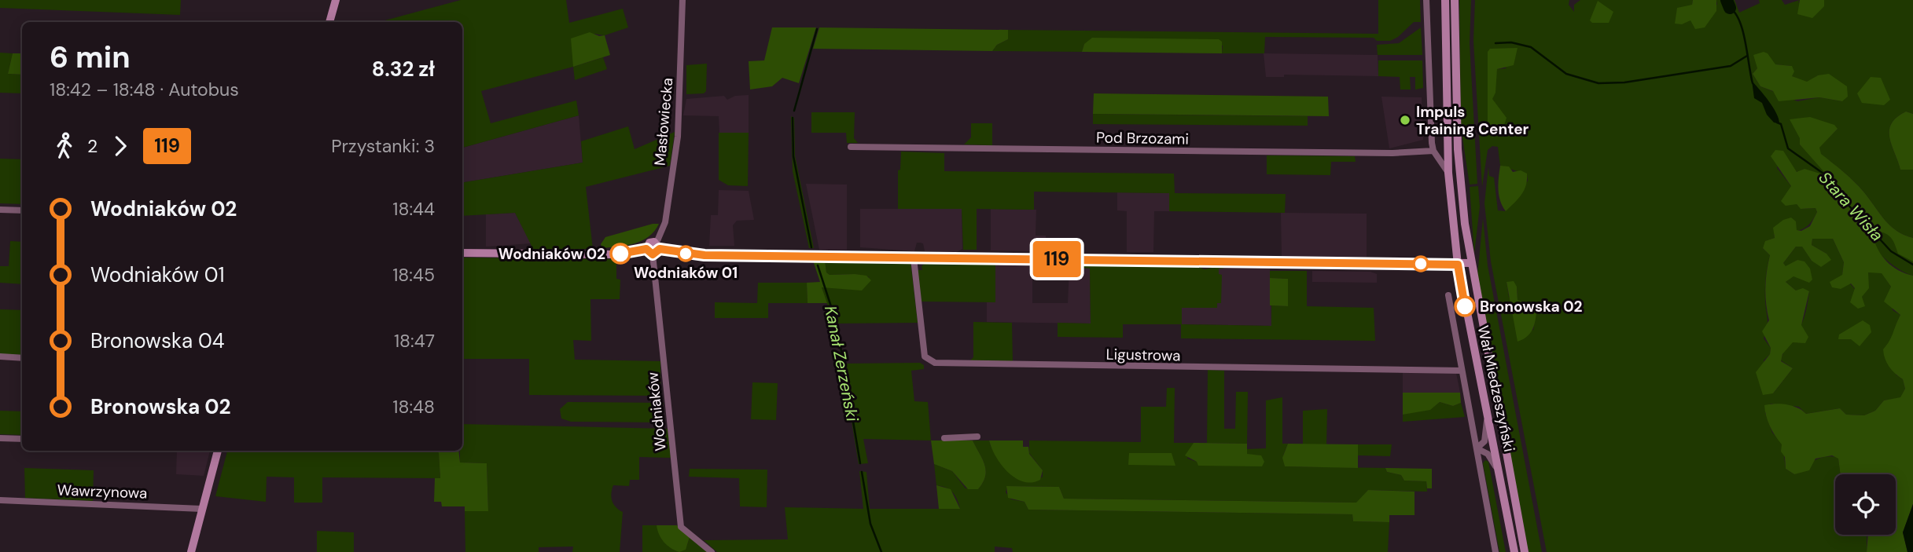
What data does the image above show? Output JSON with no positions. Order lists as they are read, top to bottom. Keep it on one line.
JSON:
{"streets":{"street":["Masłowiecka","Pod Brzozami","Ligustrowa","Wał Miedzeszyński","Wodniaków","Wawrzynowa"]},"crossings":[["Masłowiecka","Wodniaków"],["Ligustrowa","Wał Miedzeszyński"]],"water":["Stara Wisła","Kanał Zerzeński"],"places":["Impuls Training Center","Wodniaków 02","Wodniaków 01","Bronowska 02"],"lines":["bus line 119"],"page":{"on_map":"119","heading":["6 min","18:42 – 18:48 · Autobus","8.32 zł"],"legs":["2","119","Przystanki: 3"],"list":[{"name":"Wodniaków 02","value":"18:44"},{"name":"Wodniaków 01","value":"18:45"},{"name":"Bronowska 04","value":"18:47"},{"name":"Bronowska 02","value":"18:48"}]}}
